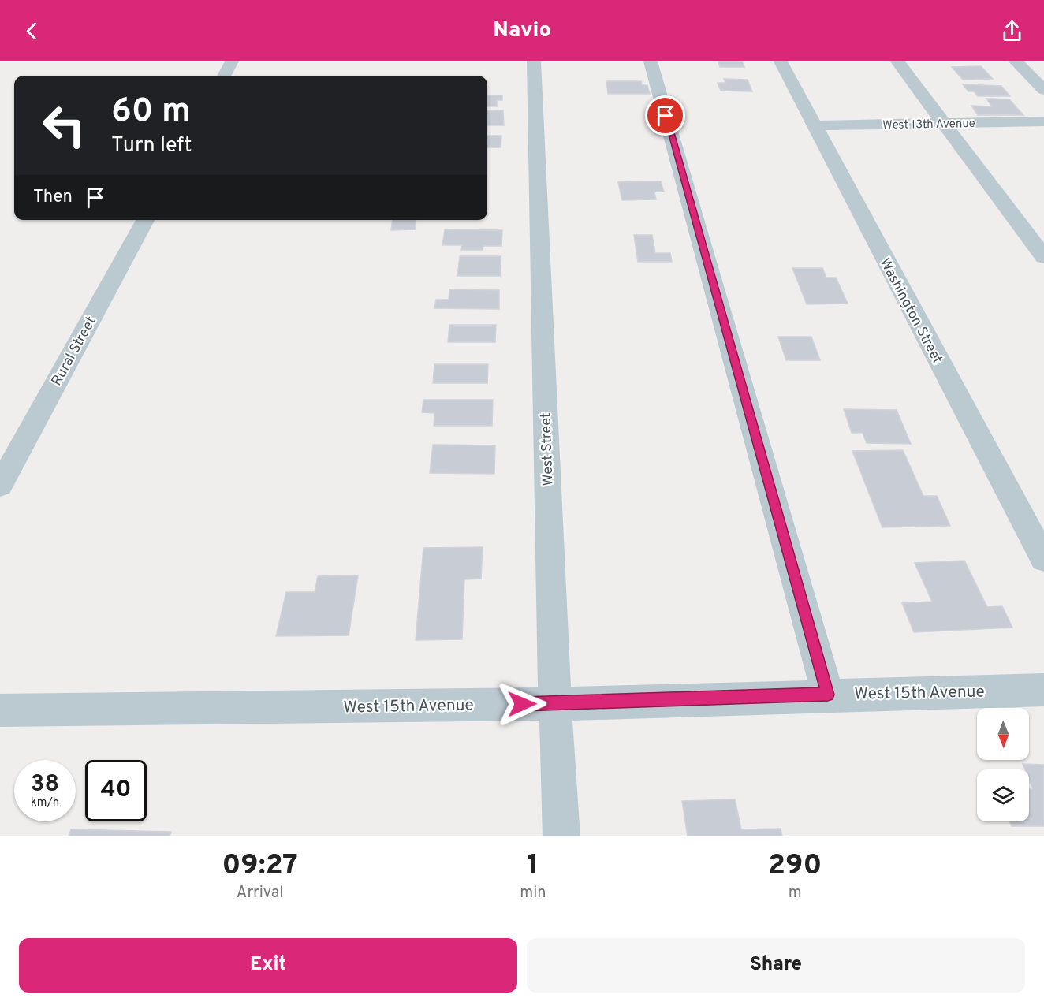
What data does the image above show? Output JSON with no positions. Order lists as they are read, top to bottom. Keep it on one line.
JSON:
{"streets":{"street":["West 13th Avenue","Washington Street","Rural Street","West Street","West 15th Avenue"]},"crossings":[["West 13th Avenue","Washington Street"],["West Street","West 15th Avenue"]],"north":"bottom","page":{"header":"Navio","turn":["60 m","Turn left"],"then":"Then","speed":"38 km/h","limit":"40","eta":["09:27","Arrival","1","min","290","m"],"buttons":["Exit","Share"]}}
